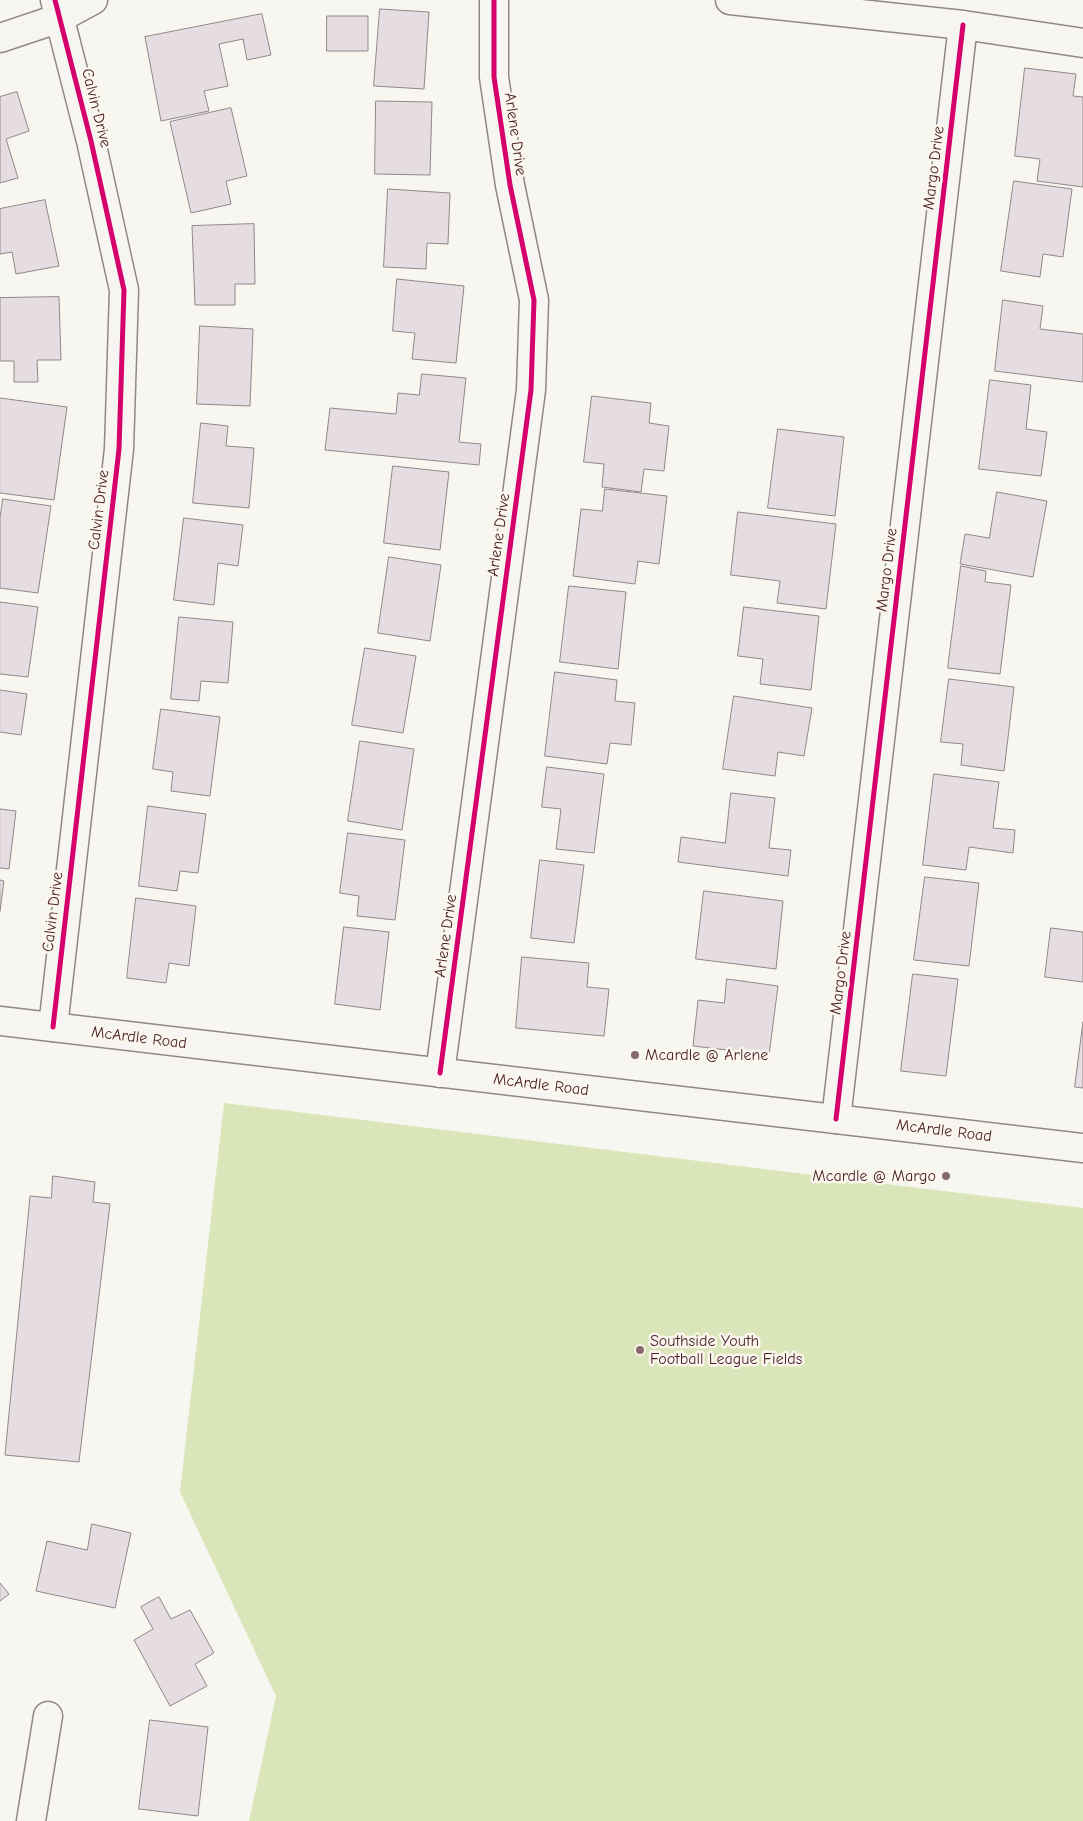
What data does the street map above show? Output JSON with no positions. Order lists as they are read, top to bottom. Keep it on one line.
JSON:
{"streets":{"street":["Calvin Drive","Arlene Drive","Margo Drive","McArdle Road"]},"crossings":[["Calvin Drive","McArdle Road"],["Arlene Drive","McArdle Road"],["Margo Drive","McArdle Road"]],"places":["Mcardle @ Arlene","Mcardle @ Margo","Southside Youth Football League Fields"]}
